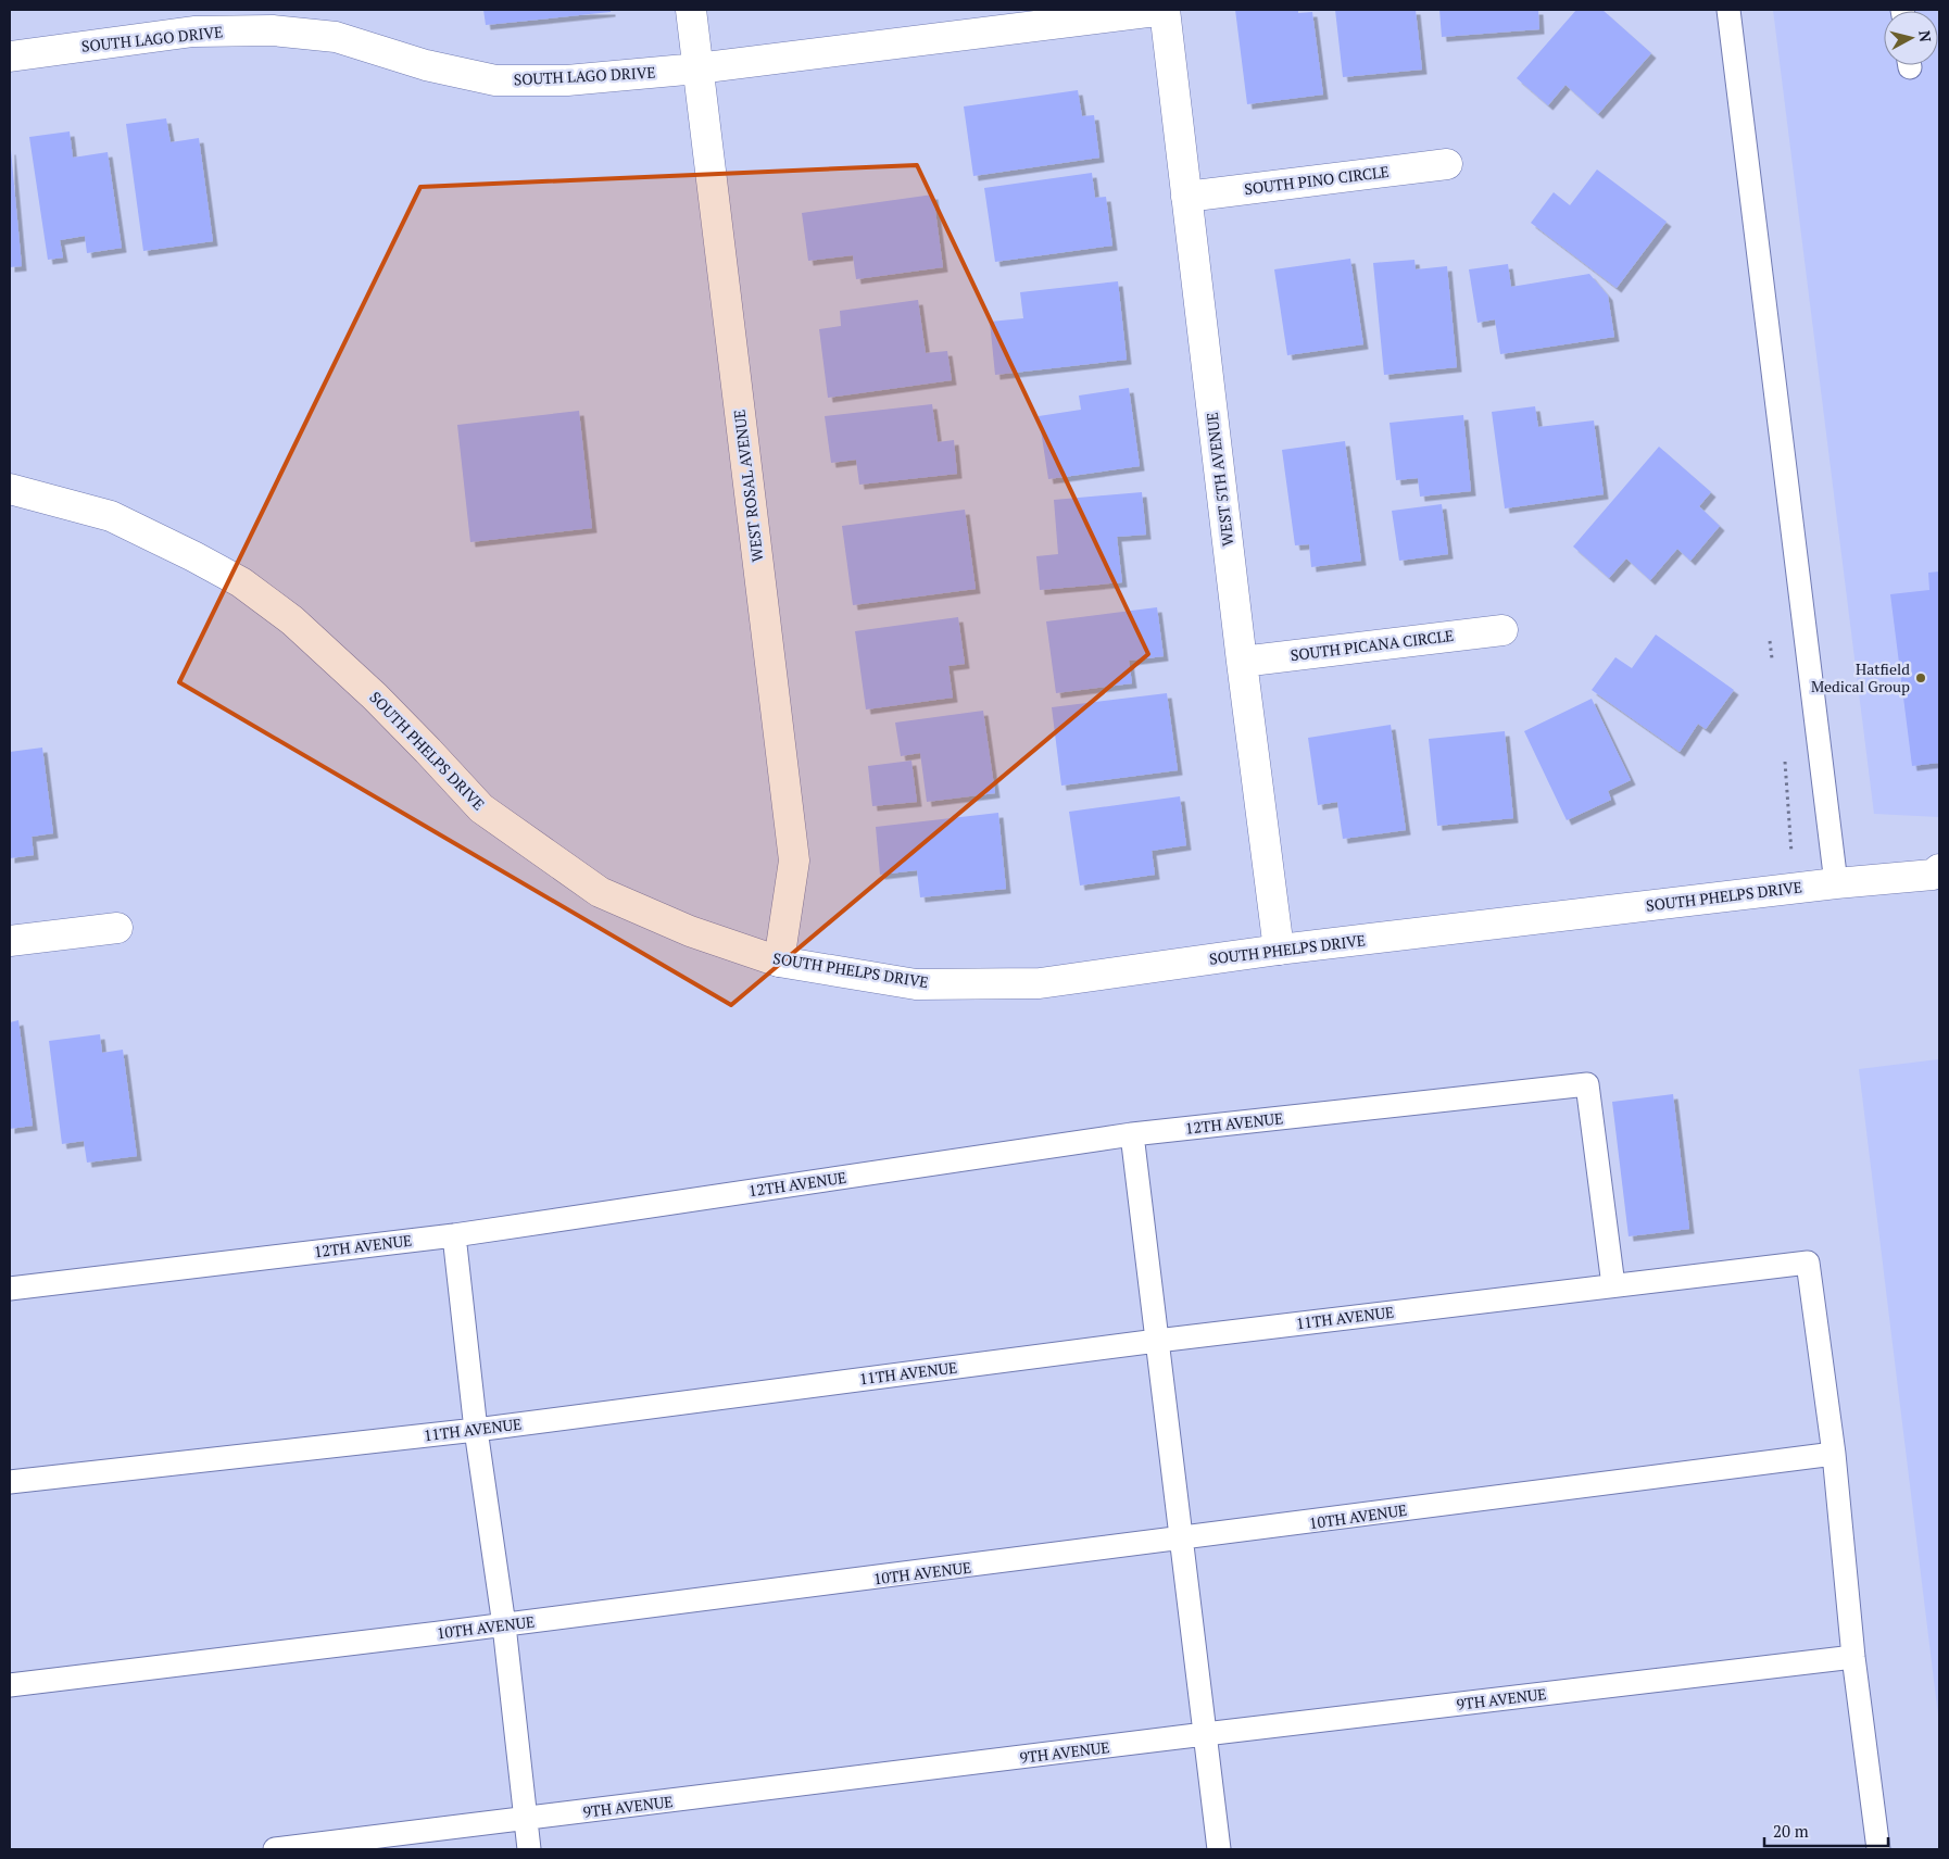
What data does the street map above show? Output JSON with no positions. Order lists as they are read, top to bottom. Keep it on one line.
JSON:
{"streets":{"street":["SOUTH LAGO DRIVE","SOUTH PINO CIRCLE","WEST 5TH AVENUE","WEST ROSAL AVENUE","SOUTH PICANA CIRCLE","SOUTH PHELPS DRIVE"],"lane":["12TH AVENUE","11TH AVENUE","10TH AVENUE","9TH AVENUE"]},"crossings":[["SOUTH LAGO DRIVE","WEST 5TH AVENUE"],["SOUTH LAGO DRIVE","WEST ROSAL AVENUE"],["SOUTH PINO CIRCLE","WEST 5TH AVENUE"],["WEST 5TH AVENUE","SOUTH PICANA CIRCLE"],["WEST 5TH AVENUE","SOUTH PHELPS DRIVE"],["WEST ROSAL AVENUE","SOUTH PHELPS DRIVE"],["12TH AVENUE","11TH AVENUE"],["11TH AVENUE","10TH AVENUE"]],"places":["Hatfield Medical Group"],"scale_bar":"20 m","north":"right"}
